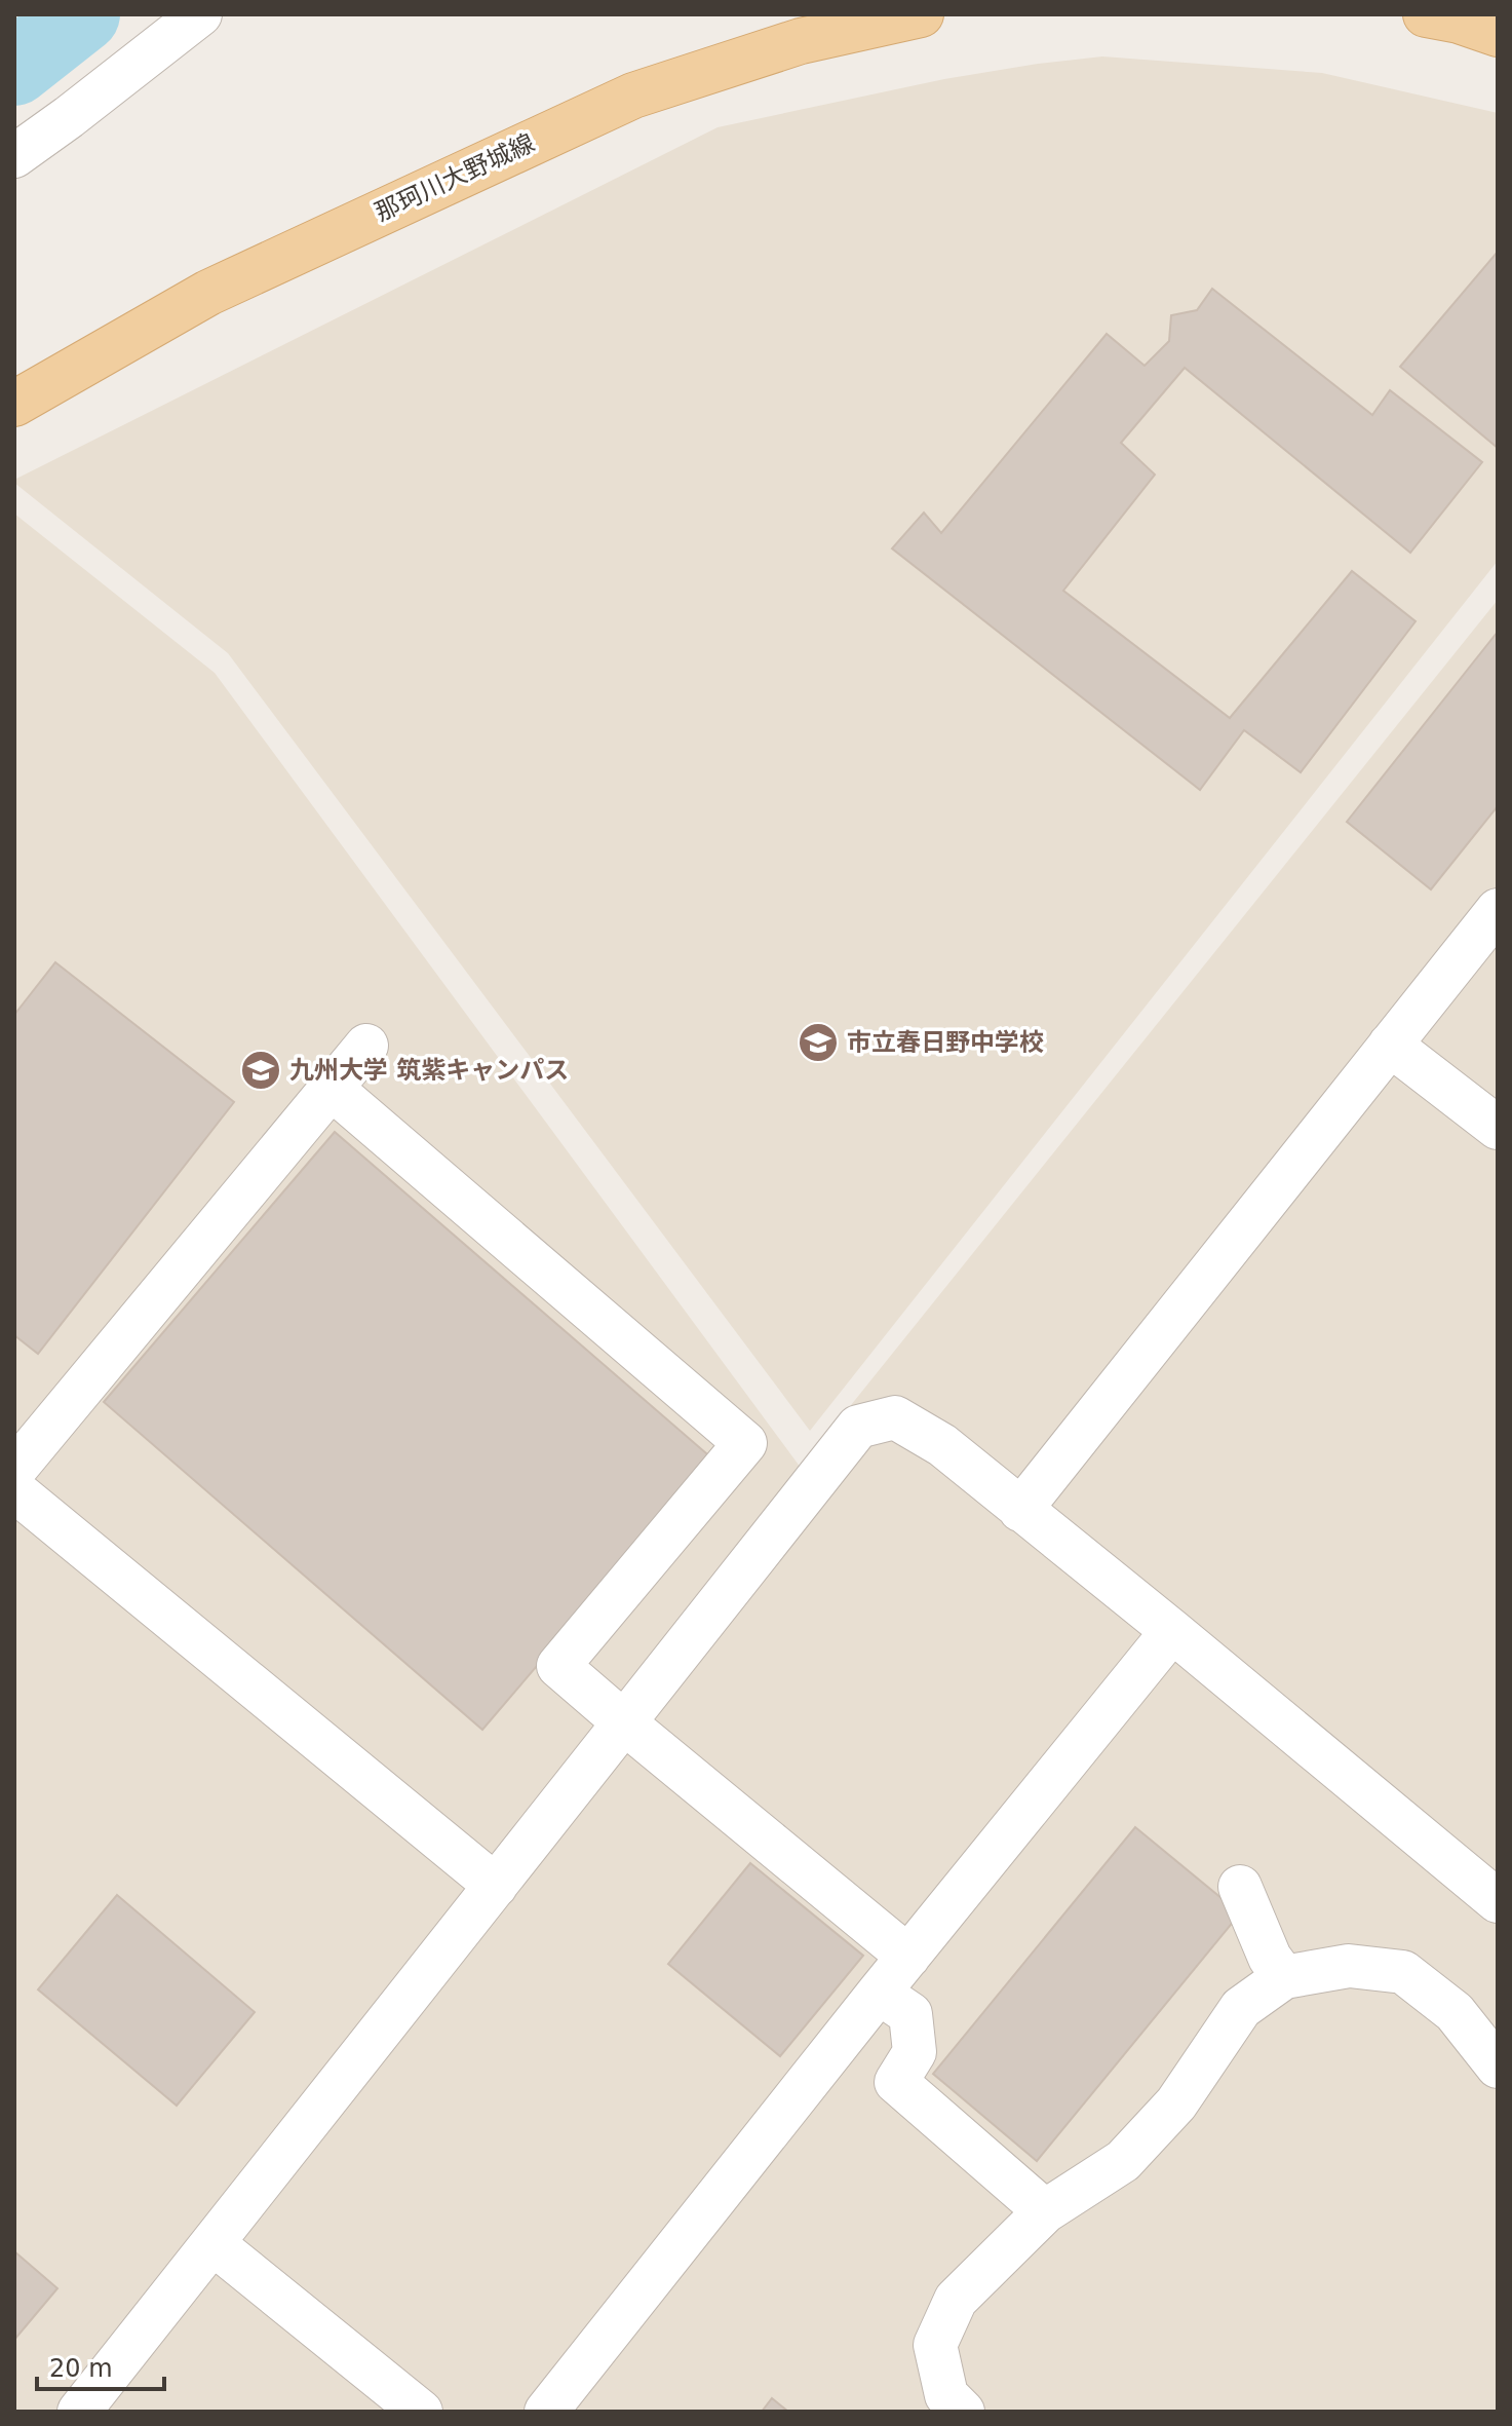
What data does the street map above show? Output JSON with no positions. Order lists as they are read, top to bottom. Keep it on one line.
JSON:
{"streets":{"main road":["那珂川大野城線"]},"places":{"school or university":["市立春日野中学校","九州大学 筑紫キャンパス"]},"scale_bar":"20 m"}
